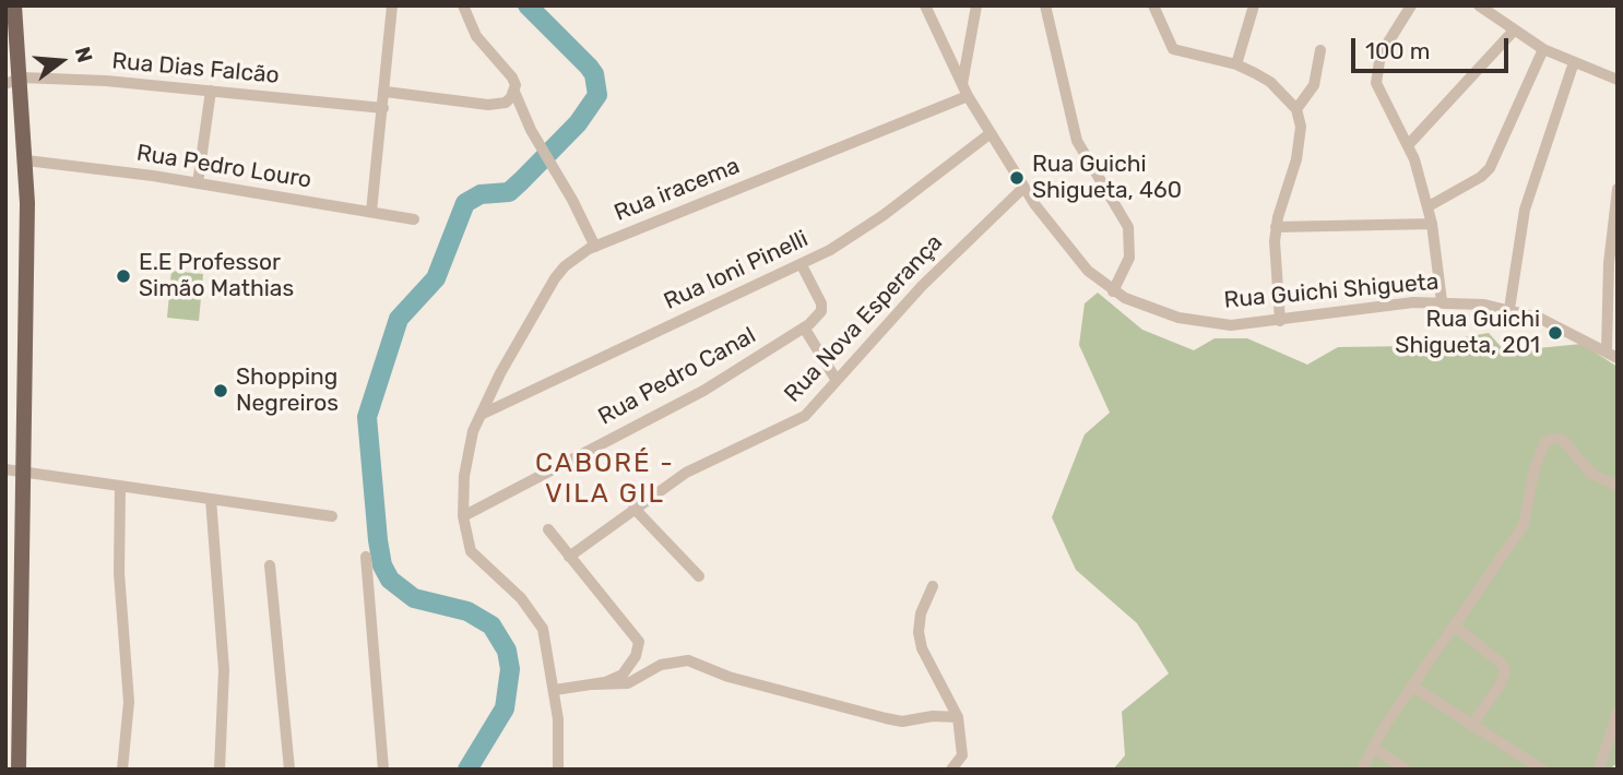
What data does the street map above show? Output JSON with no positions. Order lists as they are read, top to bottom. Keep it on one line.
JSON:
{"streets":{"street":["Rua Dias Falcão","Rua Pedro Louro","Rua iracema","Rua Ioni Pinelli","Rua Guichi Shigueta","Rua Nova Esperança","Rua Pedro Canal"]},"crossings":[["Rua iracema","Rua Ioni Pinelli"],["Rua iracema","Rua Guichi Shigueta"],["Rua iracema","Rua Pedro Canal"],["Rua Ioni Pinelli","Rua Guichi Shigueta"],["Rua Guichi Shigueta","Rua Nova Esperança"]],"districts":["CABORÉ - VILA GIL"],"places":["Rua Guichi Shigueta, 460","E.E Professor Simão Mathias","Rua Guichi Shigueta, 201","Shopping Negreiros"],"scale_bar":"100 m","north":"right"}
